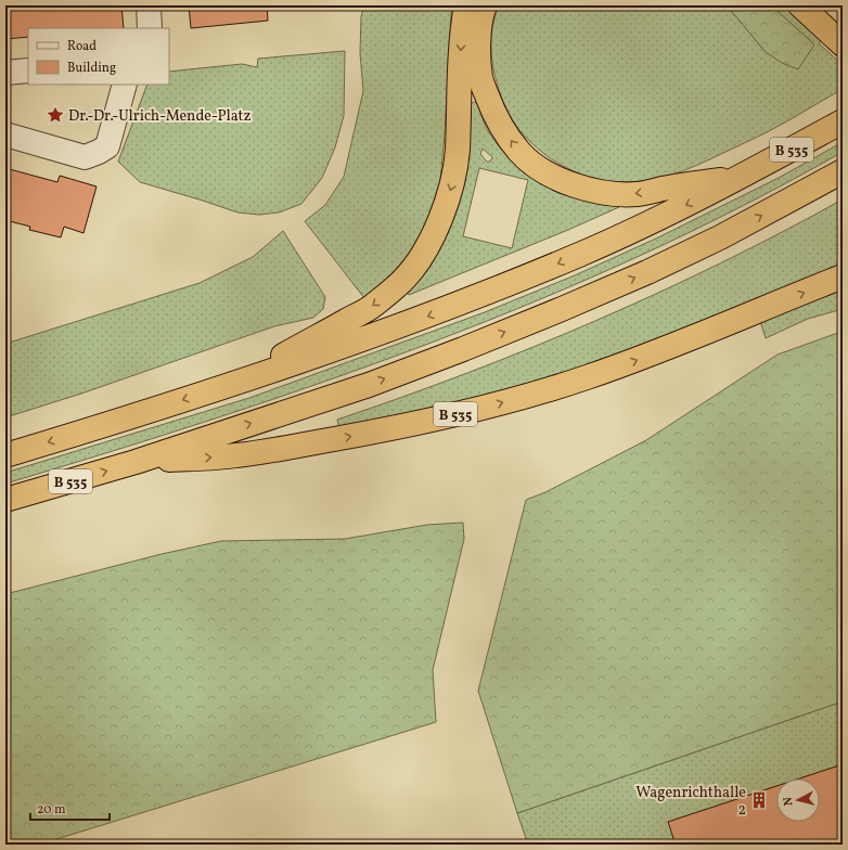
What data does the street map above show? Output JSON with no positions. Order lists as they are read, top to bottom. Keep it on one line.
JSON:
{"streets":{"highway":["B 535"]},"places":{"place":["Dr.-Dr.-Ulrich-Mende-Platz"],"building":["Wagenrichthalle 2"]},"legend":["Road","Building"],"scale_bar":"20 m","north":"left"}
